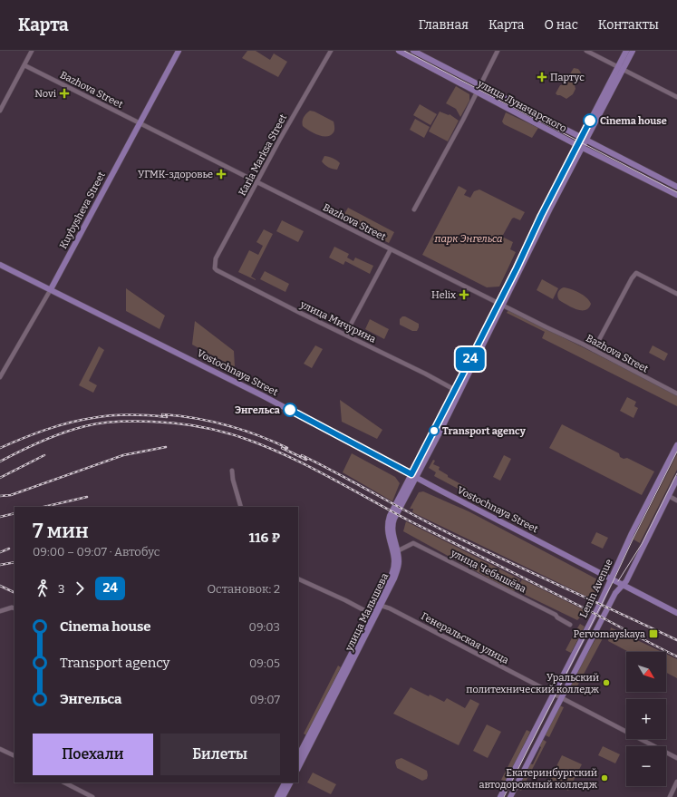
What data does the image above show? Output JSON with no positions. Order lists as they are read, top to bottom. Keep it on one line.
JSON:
{"streets":{"main road":["улица Луначарского","Kuybysheva Street","Vostochnaya Street","Lenin Avenue","улица Малышева"],"street":["Bazhova Street","Karla Marksa Street","улица Мичурина","улица Чебышёва"]},"crossings":[["Bazhova Street","Karla Marksa Street"],["Bazhova Street","Kuybysheva Street"],["Bazhova Street","улица Малышева"],["Karla Marksa Street","улица Мичурина"],["Kuybysheva Street","Vostochnaya Street"],["Vostochnaya Street","Lenin Avenue"],["Vostochnaya Street","улица Малышева"],["улица Чебышёва","улица Малышева"]],"parks":["парк Энгельса"],"places":{"health":["Партус","Novi","УГМК-здоровье","Helix"],"other":["Cinema house","Энгельса","Transport agency","Уральский политехнический колледж","Екатеринбургский автодорожный колледж"],"transit":["Pervomayskaya"]},"lines":["bus line 24"],"north":"bottom right","page":{"header":"Карта","nav":["Главная","Карта","О нас","Контакты"],"on_map":"24","heading":["7 мин","09:00 – 09:07 · Автобус","116 ₽"],"legs":["3","24","Остановок: 2"],"list":[{"name":"Cinema house","value":"09:03"},{"name":"Transport agency","value":"09:05"},{"name":"Энгельса","value":"09:07"}],"map_buttons":["+","−"],"buttons":["Поехали","Билеты"]}}
